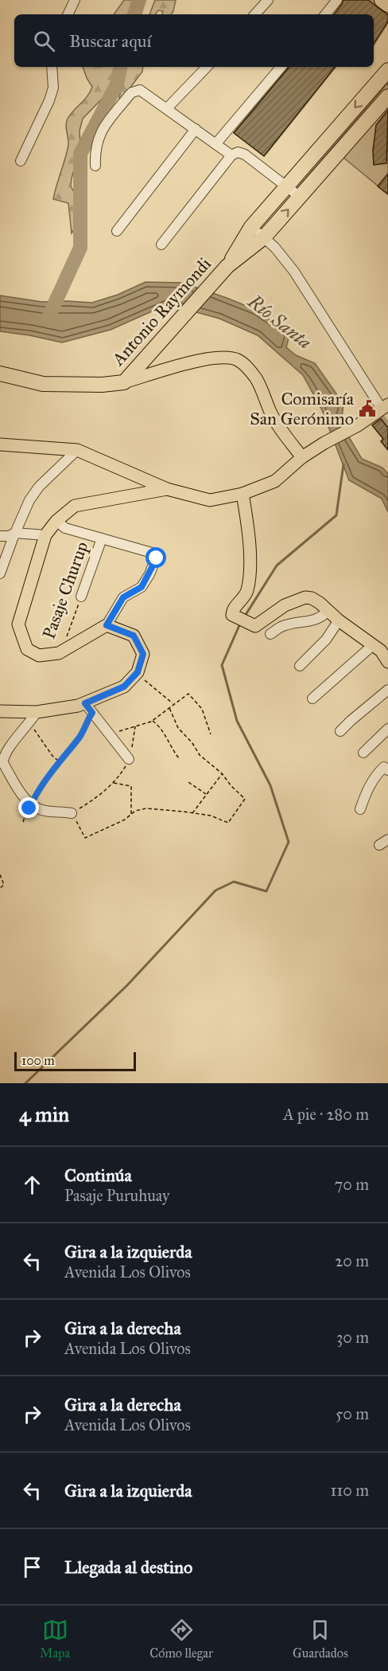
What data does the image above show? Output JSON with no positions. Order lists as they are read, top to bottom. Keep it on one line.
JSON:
{"streets":{"highway":["Antonio Raymondi"],"street":["Pasaje Churup"]},"water":["Río Santa"],"places":{"public building":["Comisaría San Gerónimo"]},"scale_bar":"100 m","page":{"search":"Buscar aquí","scale":"100 m","heading":["4 min","A pie · 280 m"],"list":[["Continúa","Pasaje Puruhuay","70 m"],["Gira a la izquierda","Avenida Los Olivos","20 m"],["Gira a la derecha","Avenida Los Olivos","30 m"],["Gira a la derecha","Avenida Los Olivos","50 m"],["Gira a la izquierda","110 m"],"Llegada al destino"],"nav":["Mapa","Cómo llegar","Guardados"]}}
